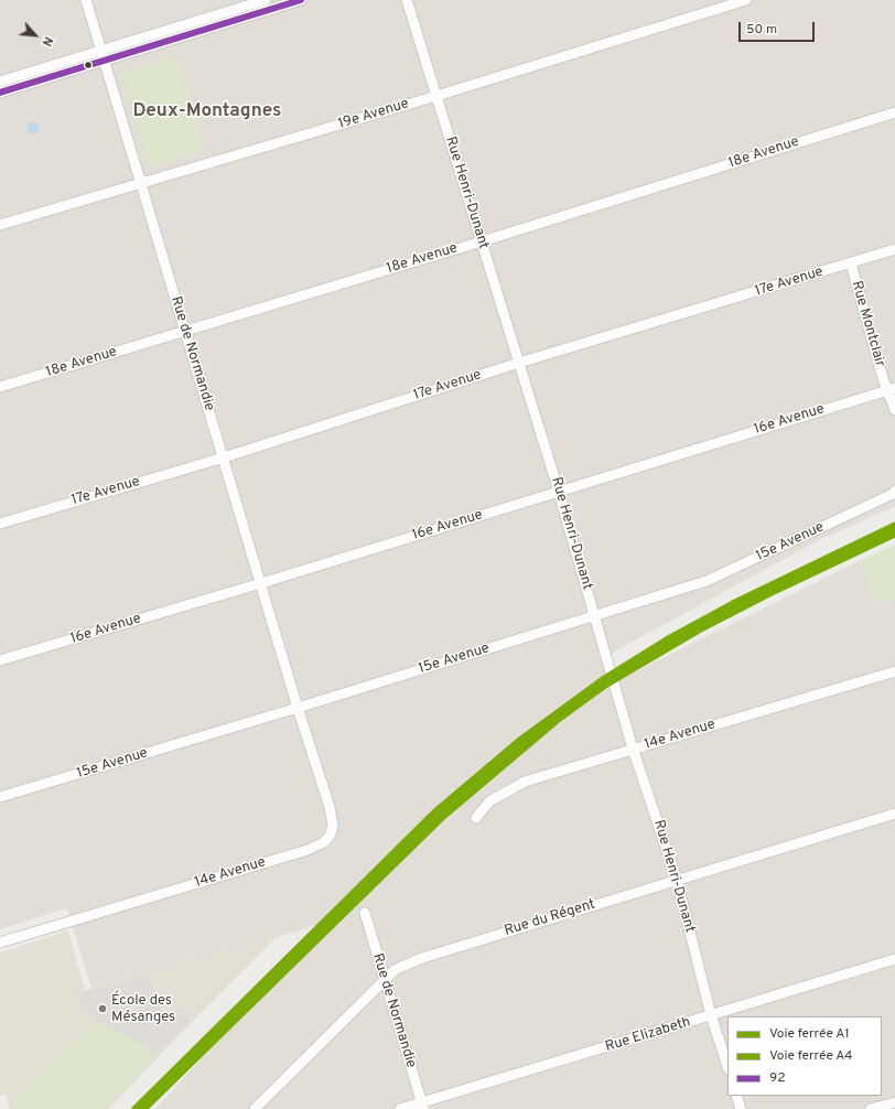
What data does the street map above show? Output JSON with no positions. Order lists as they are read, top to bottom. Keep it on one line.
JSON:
{"streets":{"street":["19e Avenue","18e Avenue","Rue Henri-Dunant","17e Avenue","Rue Montclair","Rue de Normandie","16e Avenue","15e Avenue","14e Avenue","Rue du Régent","Rue Elizabeth"]},"crossings":[["19e Avenue","Rue Henri-Dunant"],["19e Avenue","Rue de Normandie"],["18e Avenue","Rue Henri-Dunant"],["18e Avenue","Rue de Normandie"],["Rue Henri-Dunant","17e Avenue"],["Rue Henri-Dunant","16e Avenue"],["Rue Henri-Dunant","15e Avenue"],["Rue Henri-Dunant","14e Avenue"],["Rue Henri-Dunant","Rue du Régent"],["Rue Henri-Dunant","Rue Elizabeth"],["17e Avenue","Rue Montclair"],["17e Avenue","Rue de Normandie"],["Rue Montclair","16e Avenue"],["Rue de Normandie","16e Avenue"],["Rue de Normandie","15e Avenue"],["Rue de Normandie","14e Avenue"],["Rue de Normandie","Rue du Régent"],["Rue de Normandie","Rue Elizabeth"],["15e Avenue","14e Avenue"]],"districts":["Deux-Montagnes"],"places":["École des Mésanges"],"lines":["transit line 92","rail line A1","rail line A4"],"legend":["Voie ferrée A1","Voie ferrée A4","92"],"scale_bar":"50 m","north":"bottom right"}
